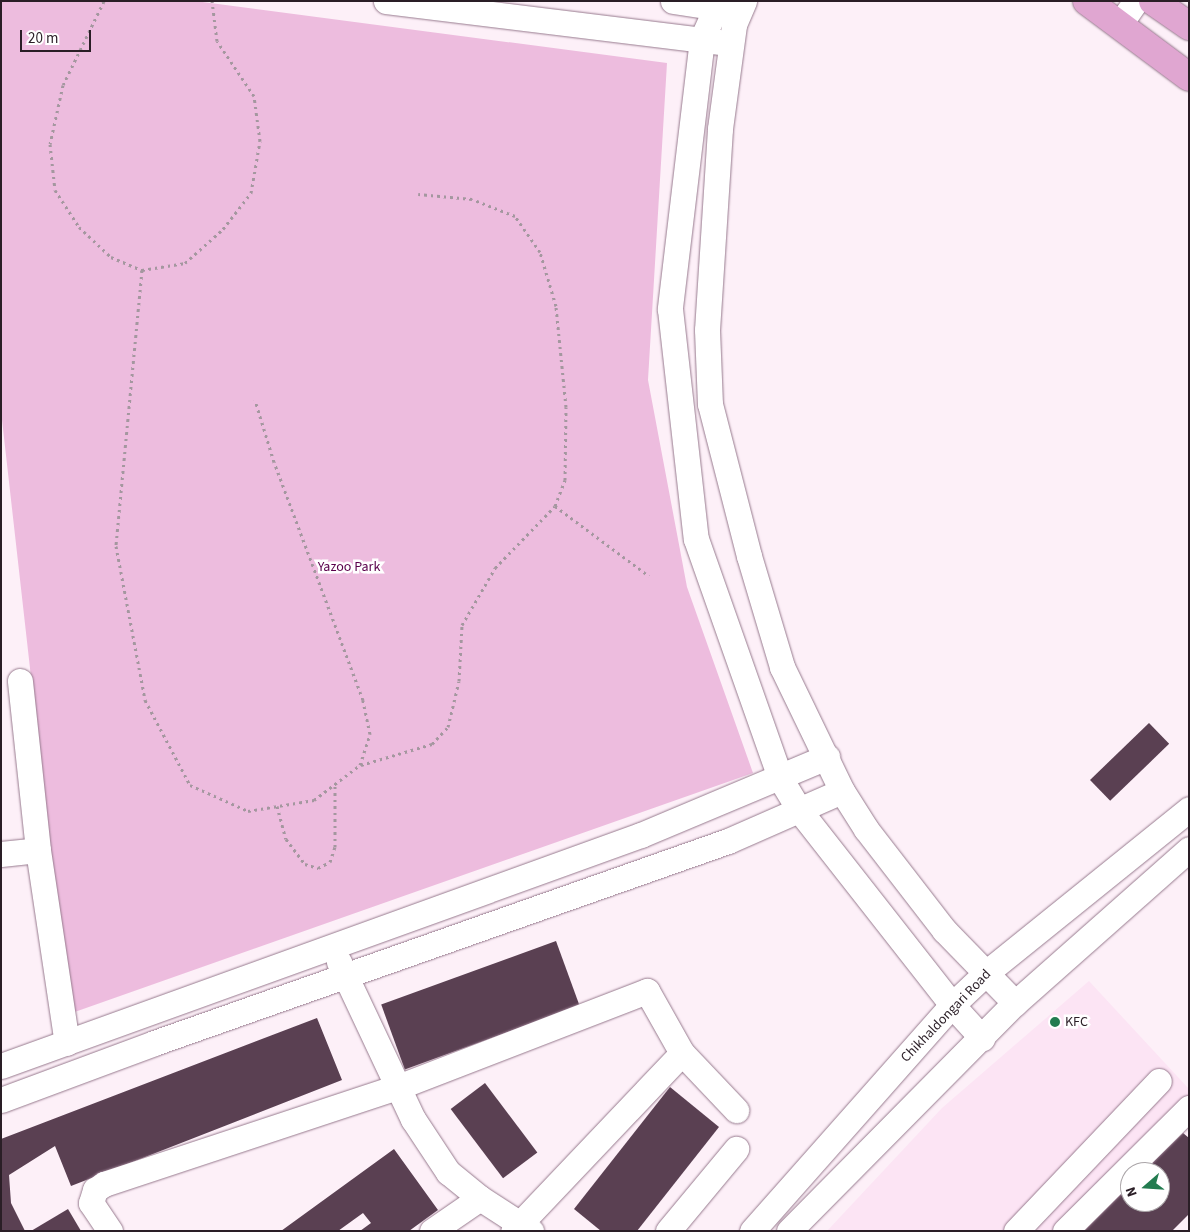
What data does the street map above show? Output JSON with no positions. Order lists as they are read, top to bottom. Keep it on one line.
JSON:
{"streets":{"street":["Chikhaldongari Road"]},"parks":["Yazoo Park"],"places":["KFC"],"scale_bar":"20 m","north":"left"}
